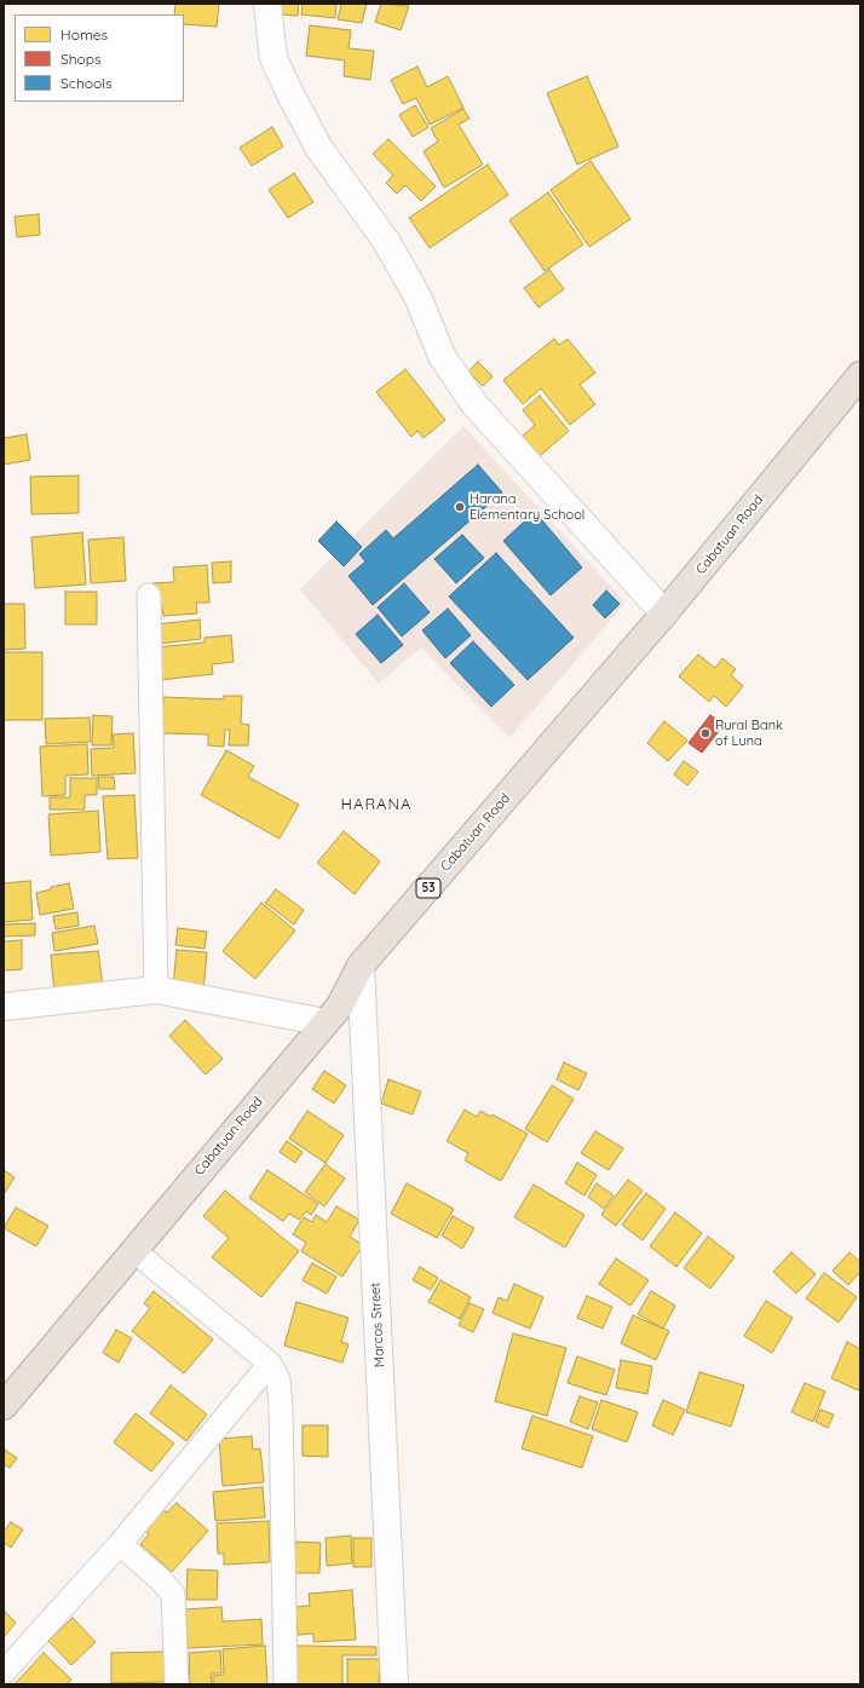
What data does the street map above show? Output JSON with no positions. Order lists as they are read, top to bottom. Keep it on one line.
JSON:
{"streets":{"highway":["Cabatuan Road","53"],"street":["Marcos Street"]},"crossings":[["Cabatuan Road","Marcos Street"]],"districts":["HARANA"],"places":["Harana Elementary School","Rural Bank of Luna"],"legend":["Homes","Shops","Schools"]}
